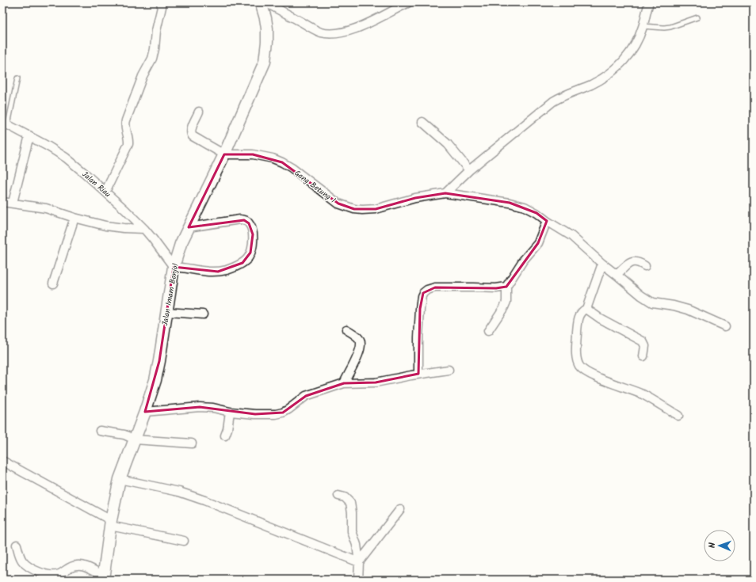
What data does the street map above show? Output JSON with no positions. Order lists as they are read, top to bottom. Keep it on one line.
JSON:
{"streets":{"main road":["Jalan Imam Bonjol"],"street":["Jalan Riau","Gang Betung 1"]},"crossings":[["Jalan Riau","Jalan Imam Bonjol"],["Gang Betung 1","Jalan Imam Bonjol"]],"north":"left"}
